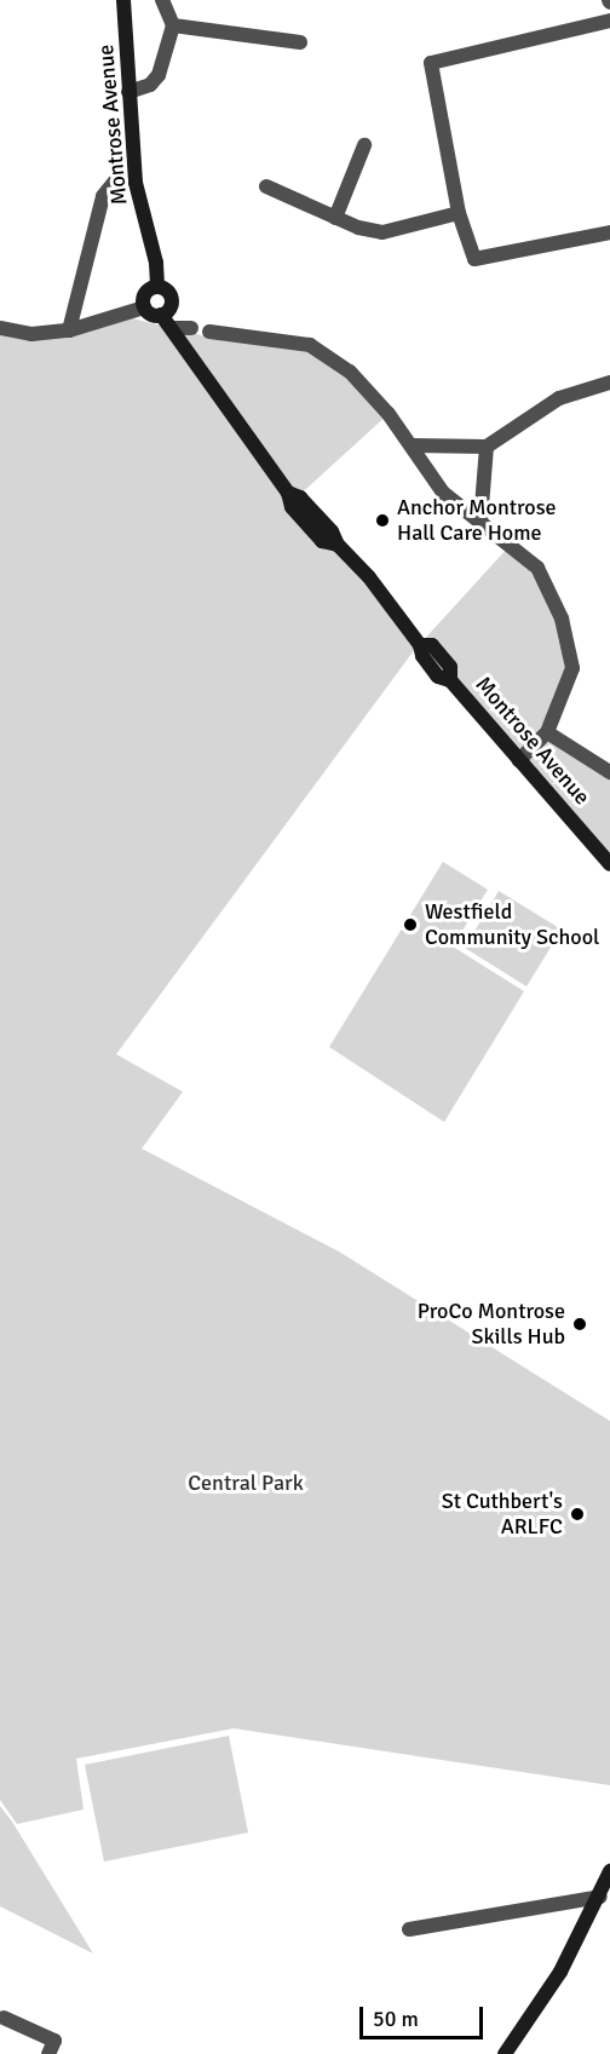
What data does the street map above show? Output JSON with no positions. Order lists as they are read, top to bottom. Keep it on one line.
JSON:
{"streets":{"street":["Montrose Avenue"]},"parks":["Central Park"],"places":["Anchor Montrose Hall Care Home","Westfield Community School","ProCo Montrose Skills Hub","St Cuthbert's ARLFC"],"scale_bar":"50 m"}
